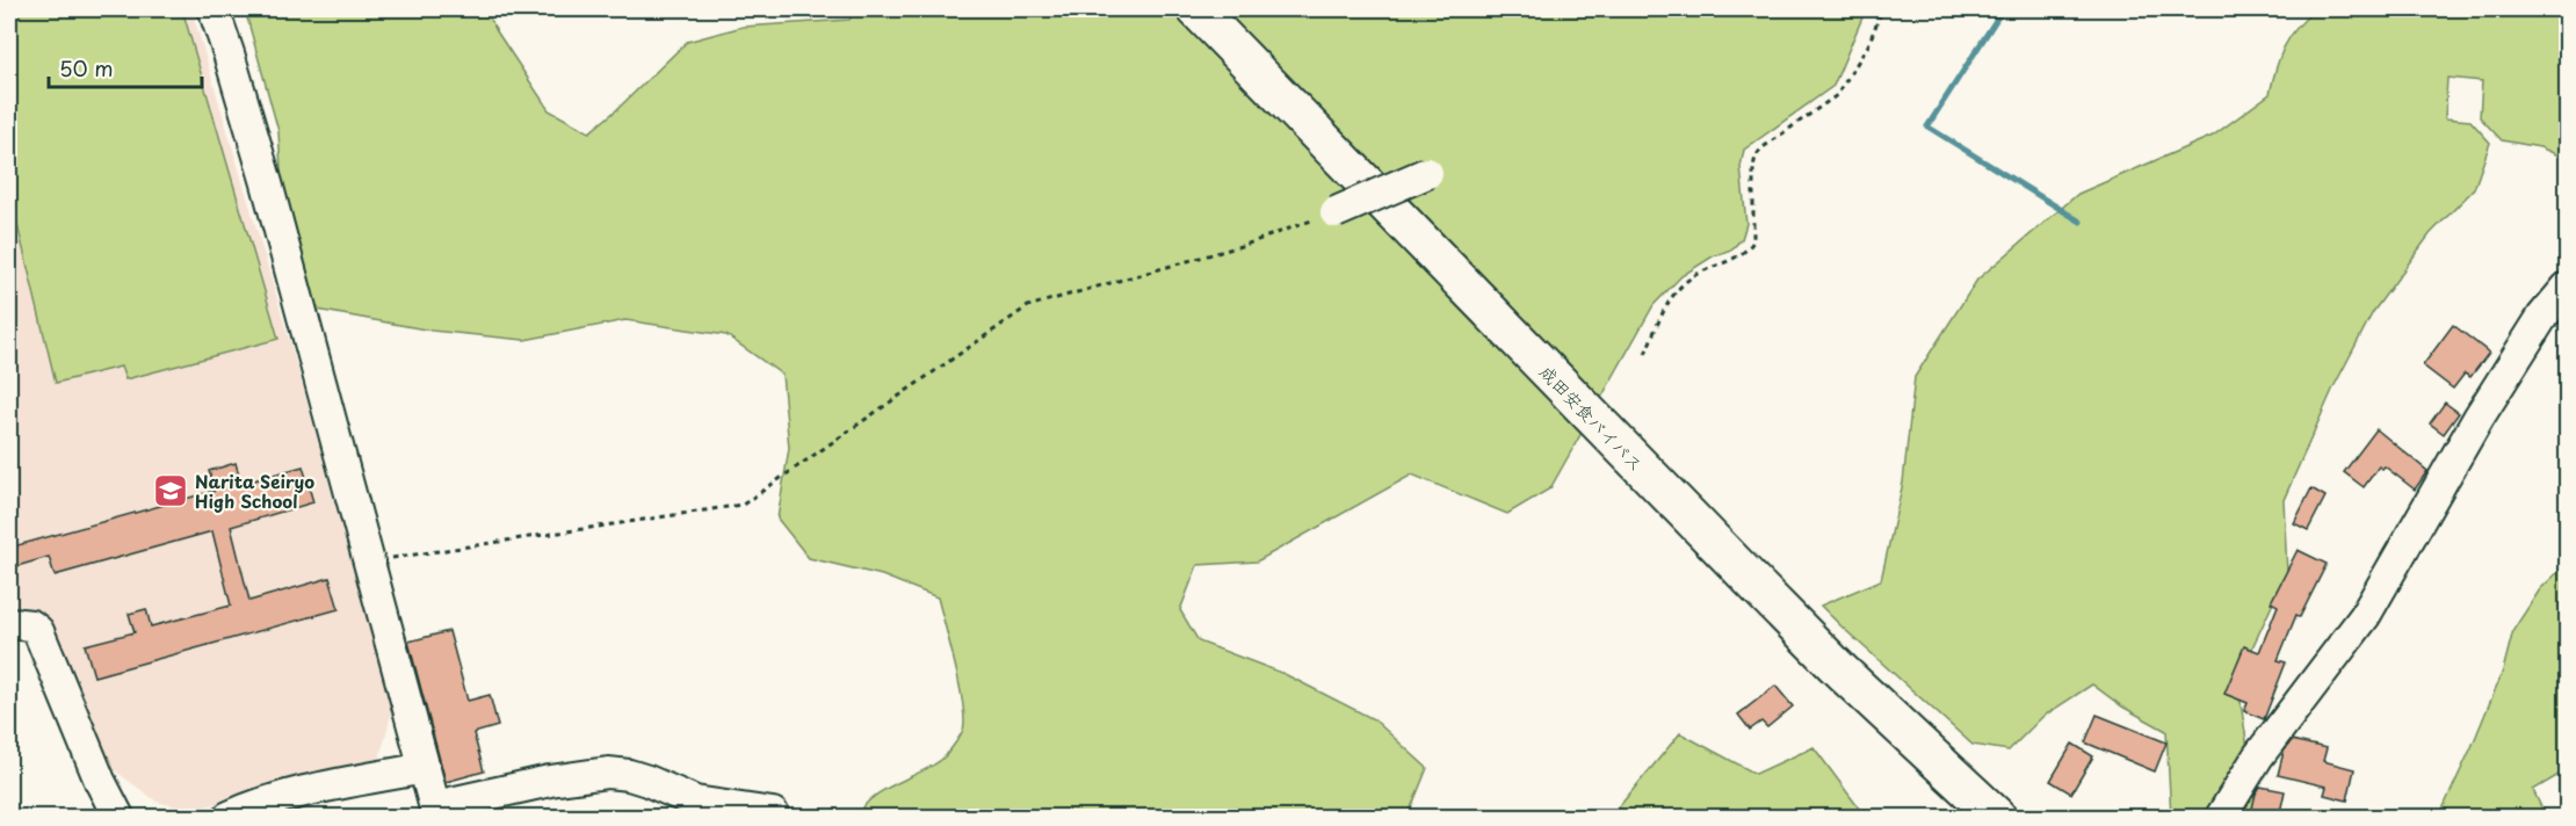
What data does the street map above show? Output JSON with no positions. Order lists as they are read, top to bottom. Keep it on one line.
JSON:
{"streets":{"main road":["成田安食バイパス"]},"places":{"school or university":["Narita Seiryo High School"]},"scale_bar":"50 m"}
